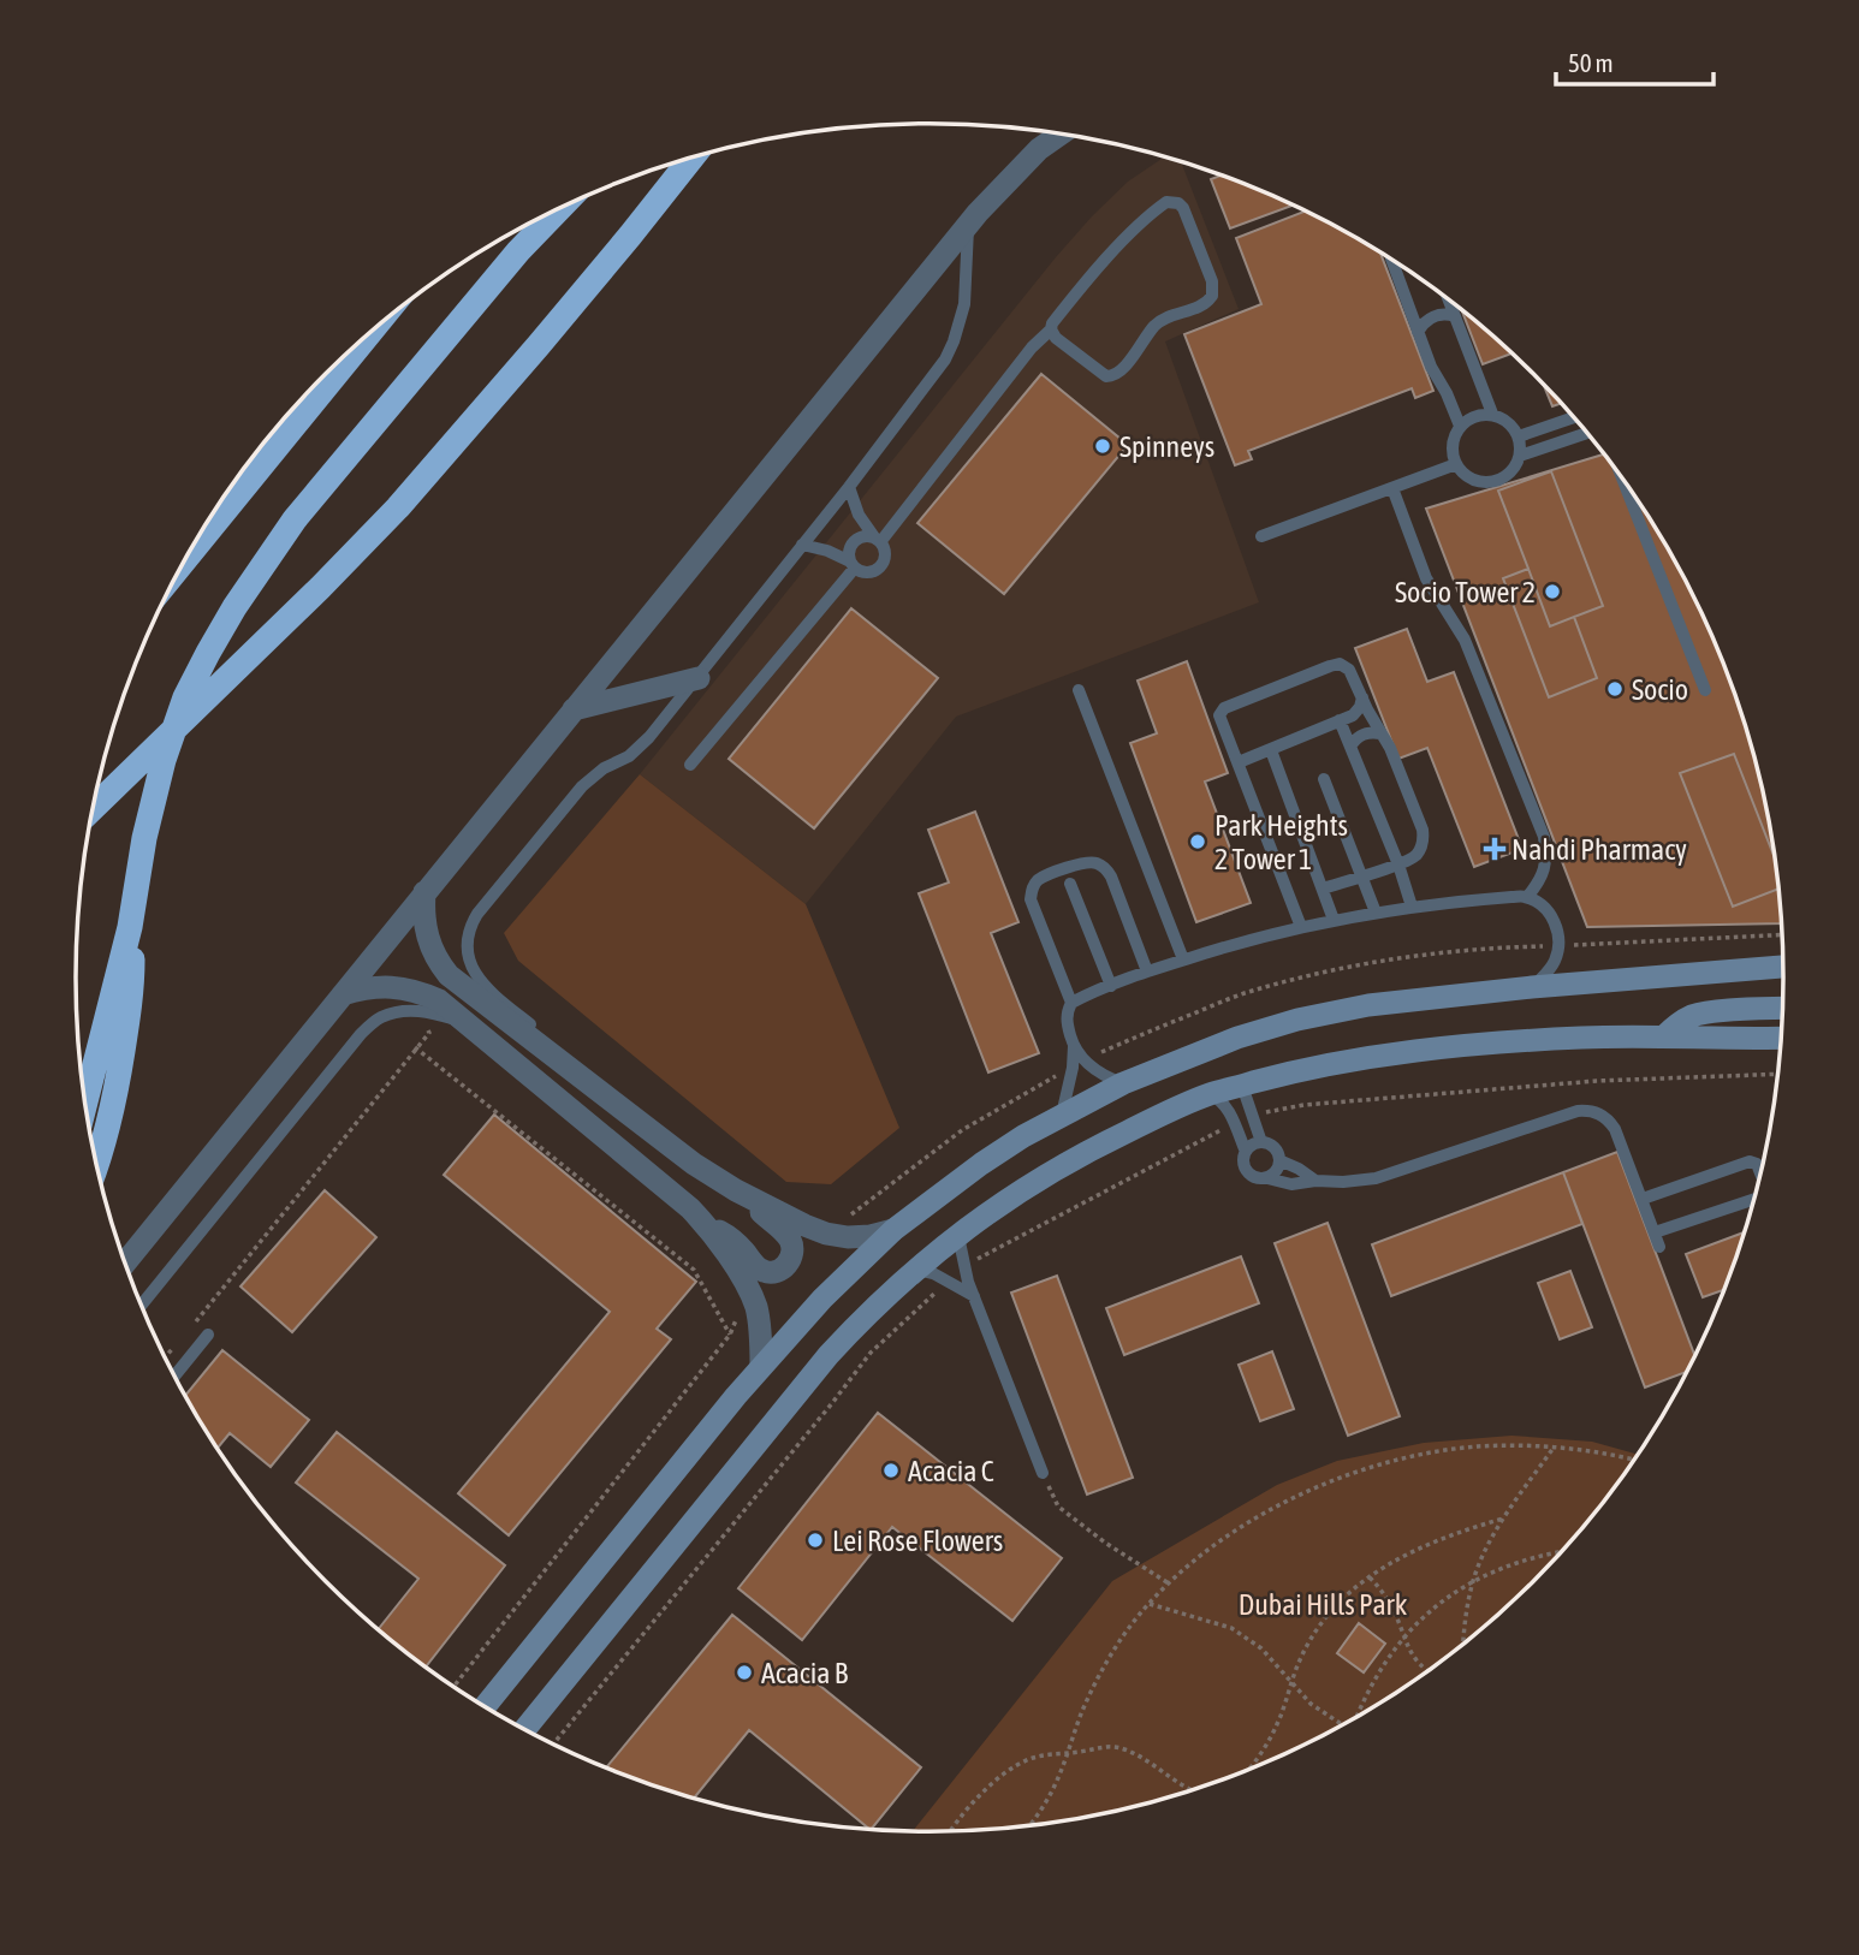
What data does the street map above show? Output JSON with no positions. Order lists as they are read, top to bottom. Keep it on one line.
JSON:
{"parks":["Dubai Hills Park"],"places":{"other":["Spinneys","Socio Tower 2","Socio","Park Heights 2 Tower 1","Acacia C","Lei Rose Flowers","Acacia B"],"health":["Nahdi Pharmacy"]},"scale_bar":"50 m"}
